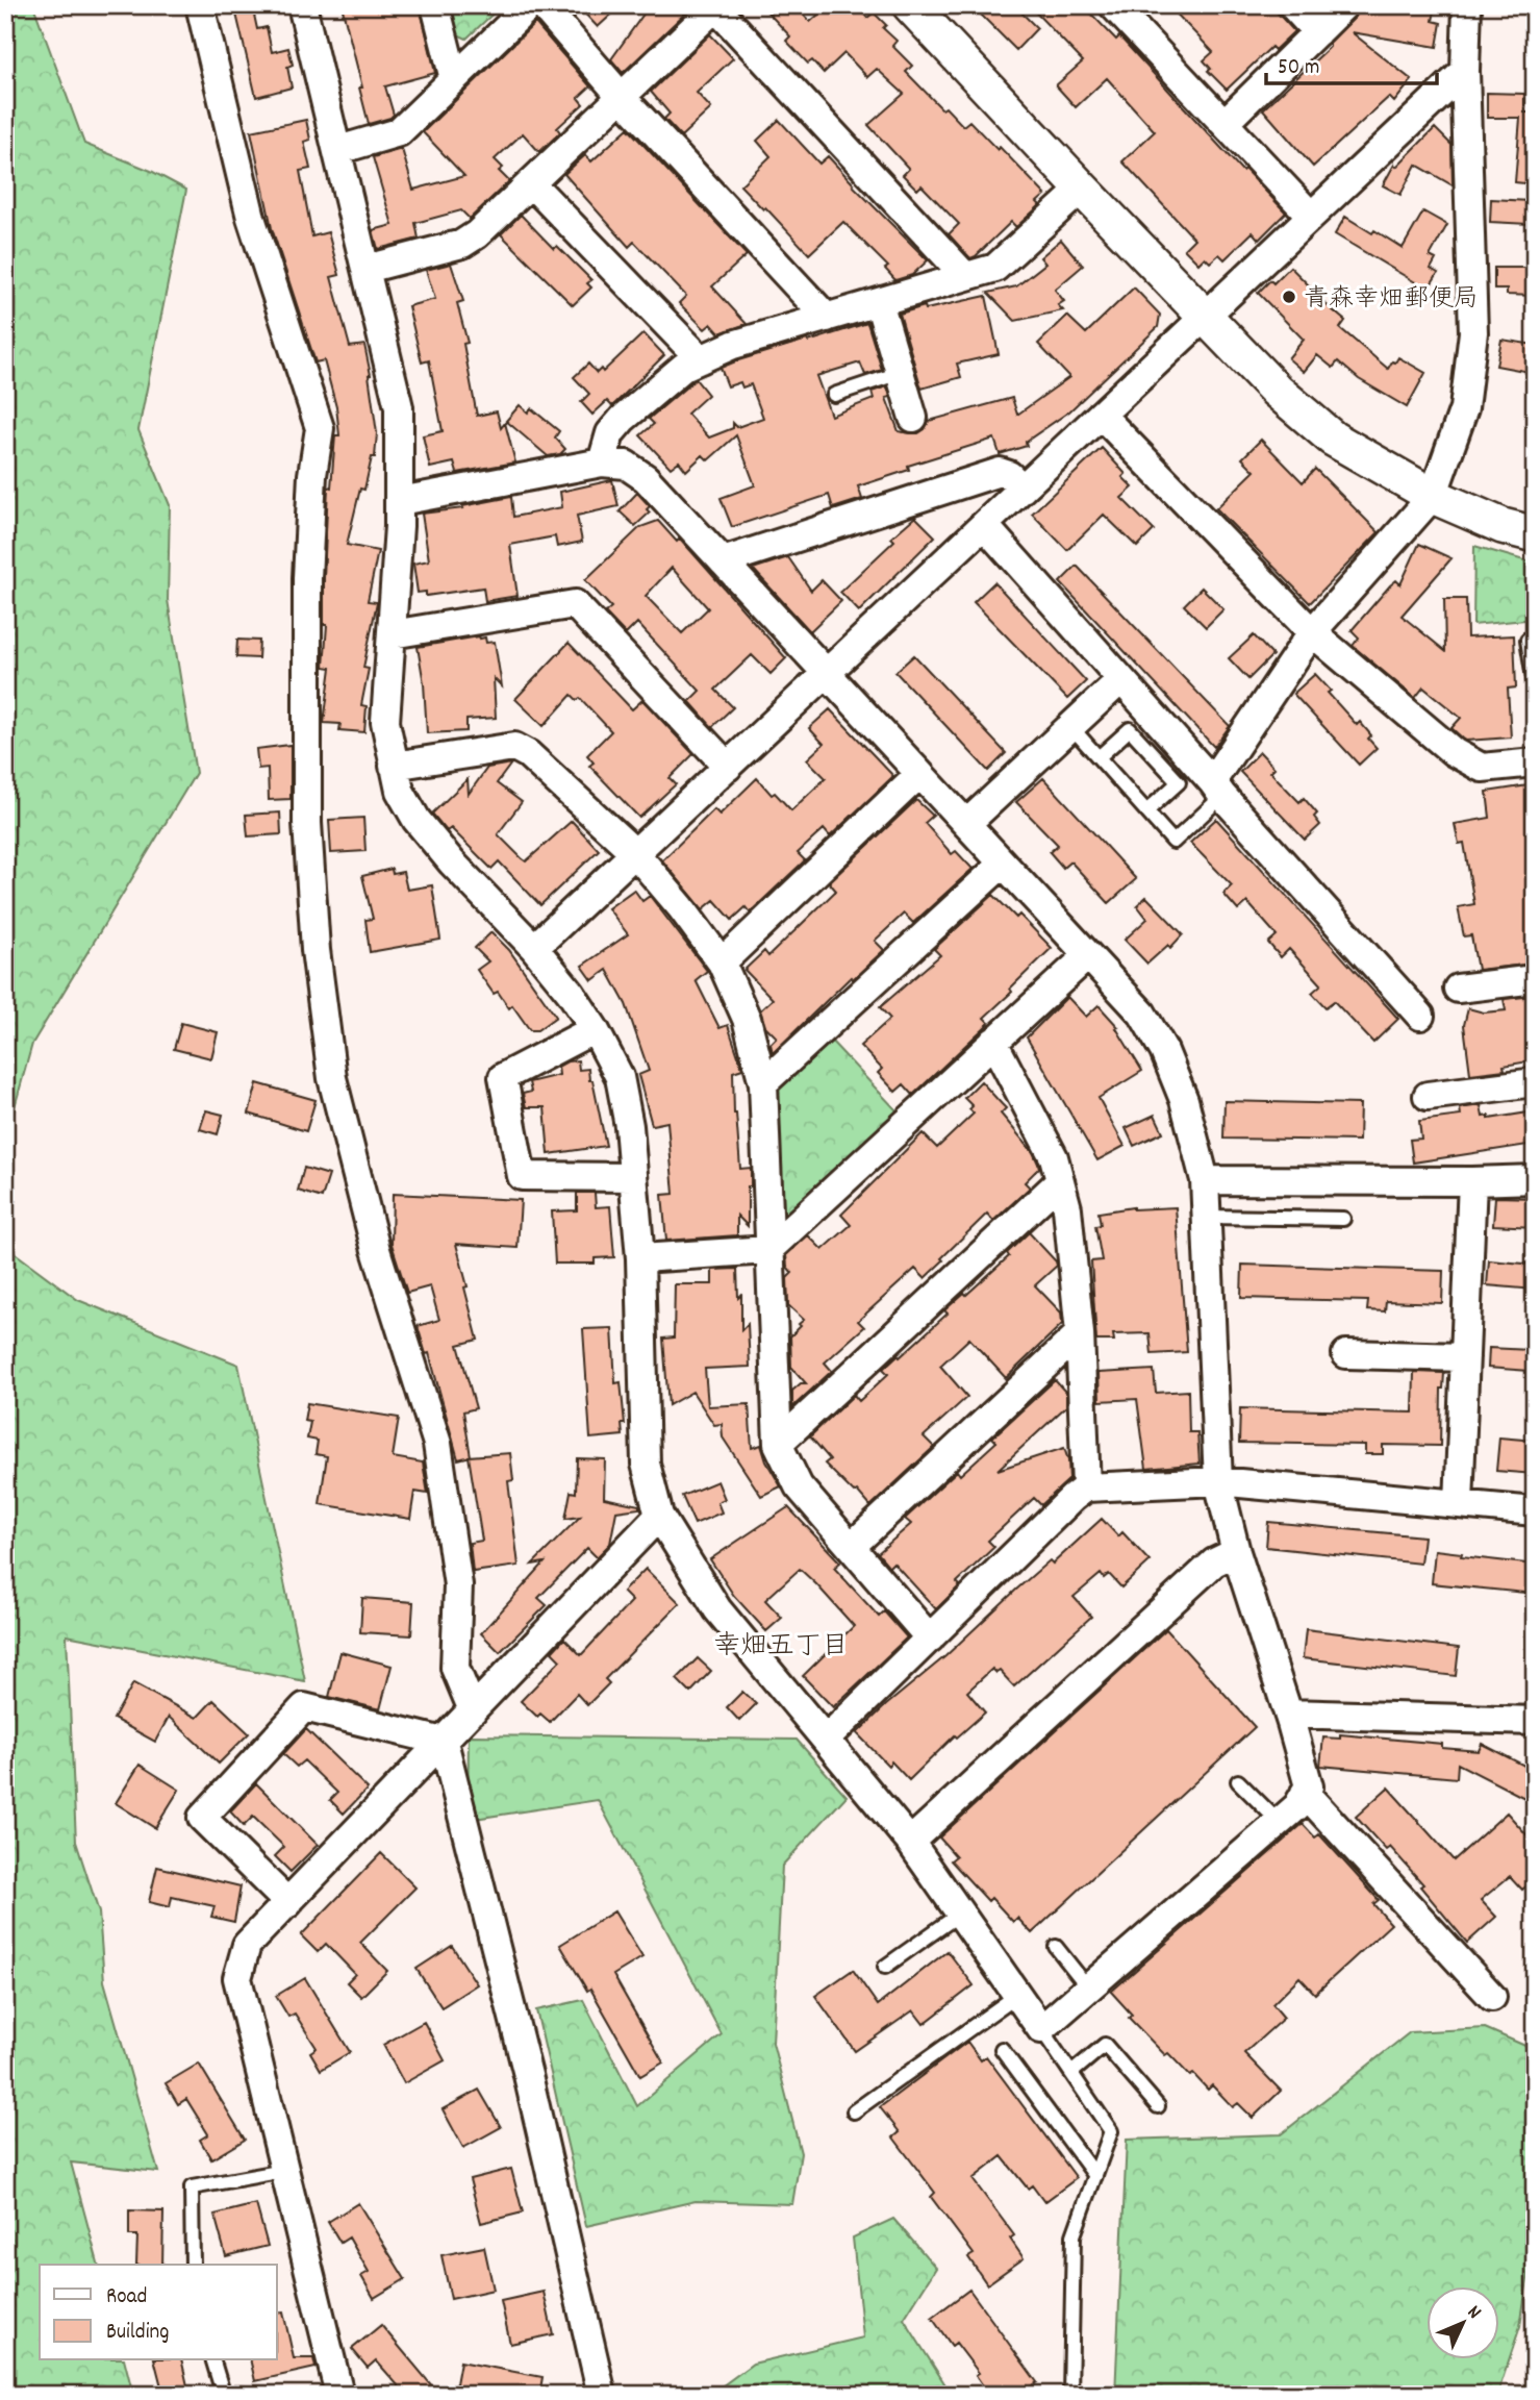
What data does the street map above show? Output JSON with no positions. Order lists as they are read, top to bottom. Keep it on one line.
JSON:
{"districts":["幸畑五丁目"],"places":["青森幸畑郵便局"],"legend":["Road","Building"],"scale_bar":"50 m","north":"top right"}
